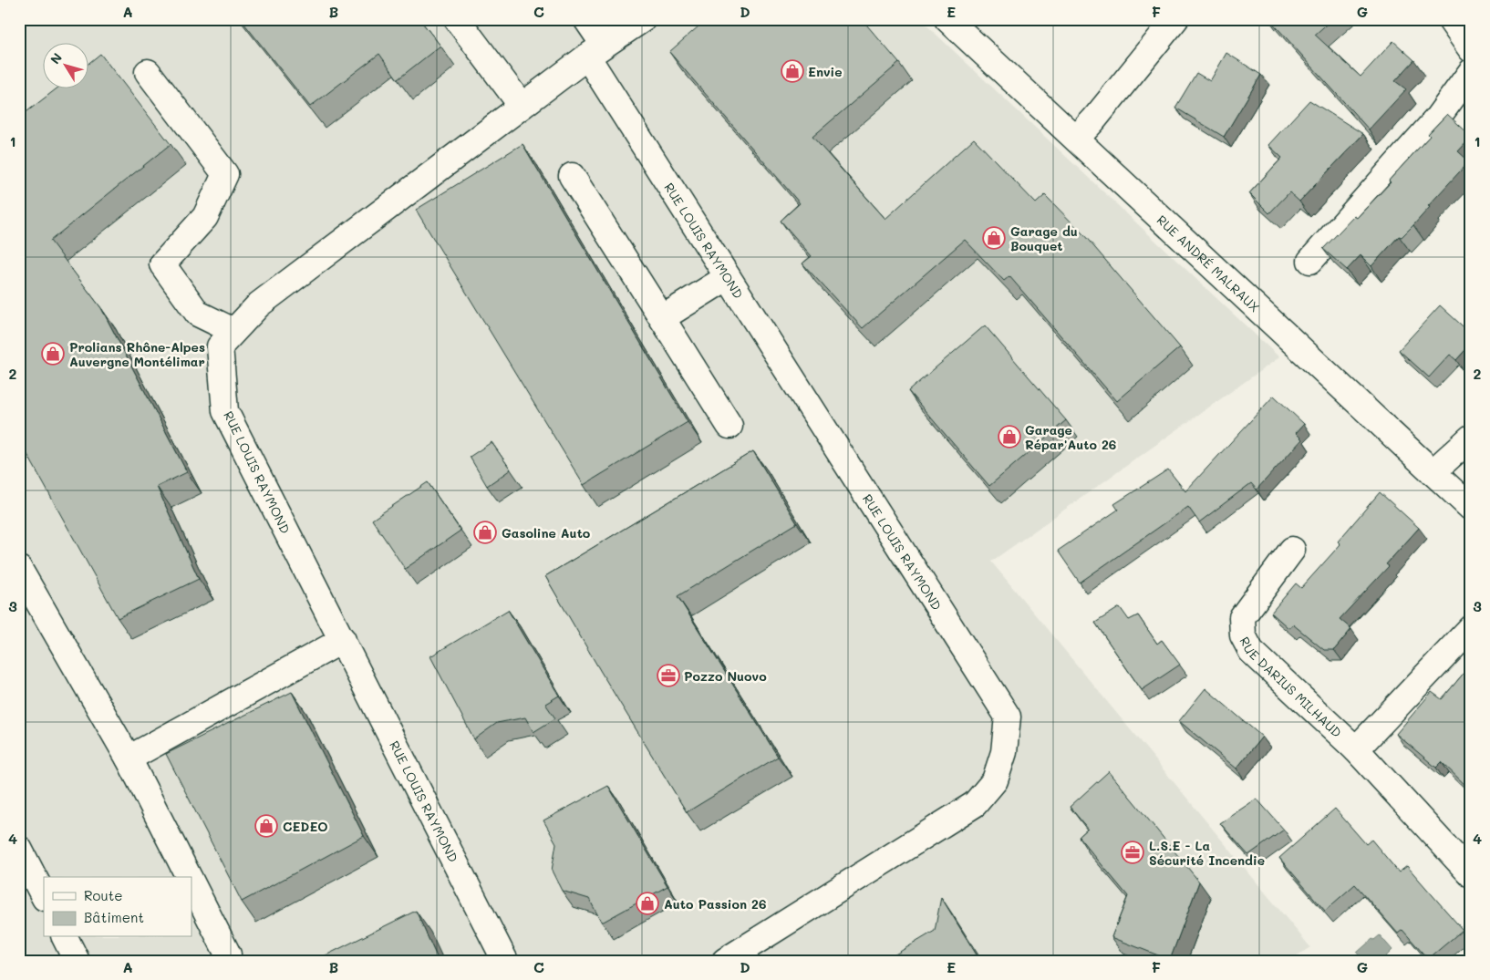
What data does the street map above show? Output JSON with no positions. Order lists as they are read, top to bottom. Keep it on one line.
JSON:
{"streets":{"street":["RUE LOUIS RAYMOND","RUE ANDRÉ MALRAUX","RUE DARIUS MILHAUD"]},"places":{"shop":["Envie","Garage du Bouquet","Prolians Rhône-Alpes Auvergne Montélimar","Garage Répar'Auto 26","Gasoline Auto","CEDEO","Auto Passion 26"],"office":["Pozzo Nuovo","L.S.E - La Sécurité Incendie"]},"legend":["Route","Bâtiment"],"north":"top left","grid":{"columns":["A","B","C","D","E","F","G"],"rows":["1","2","3","4"]}}
